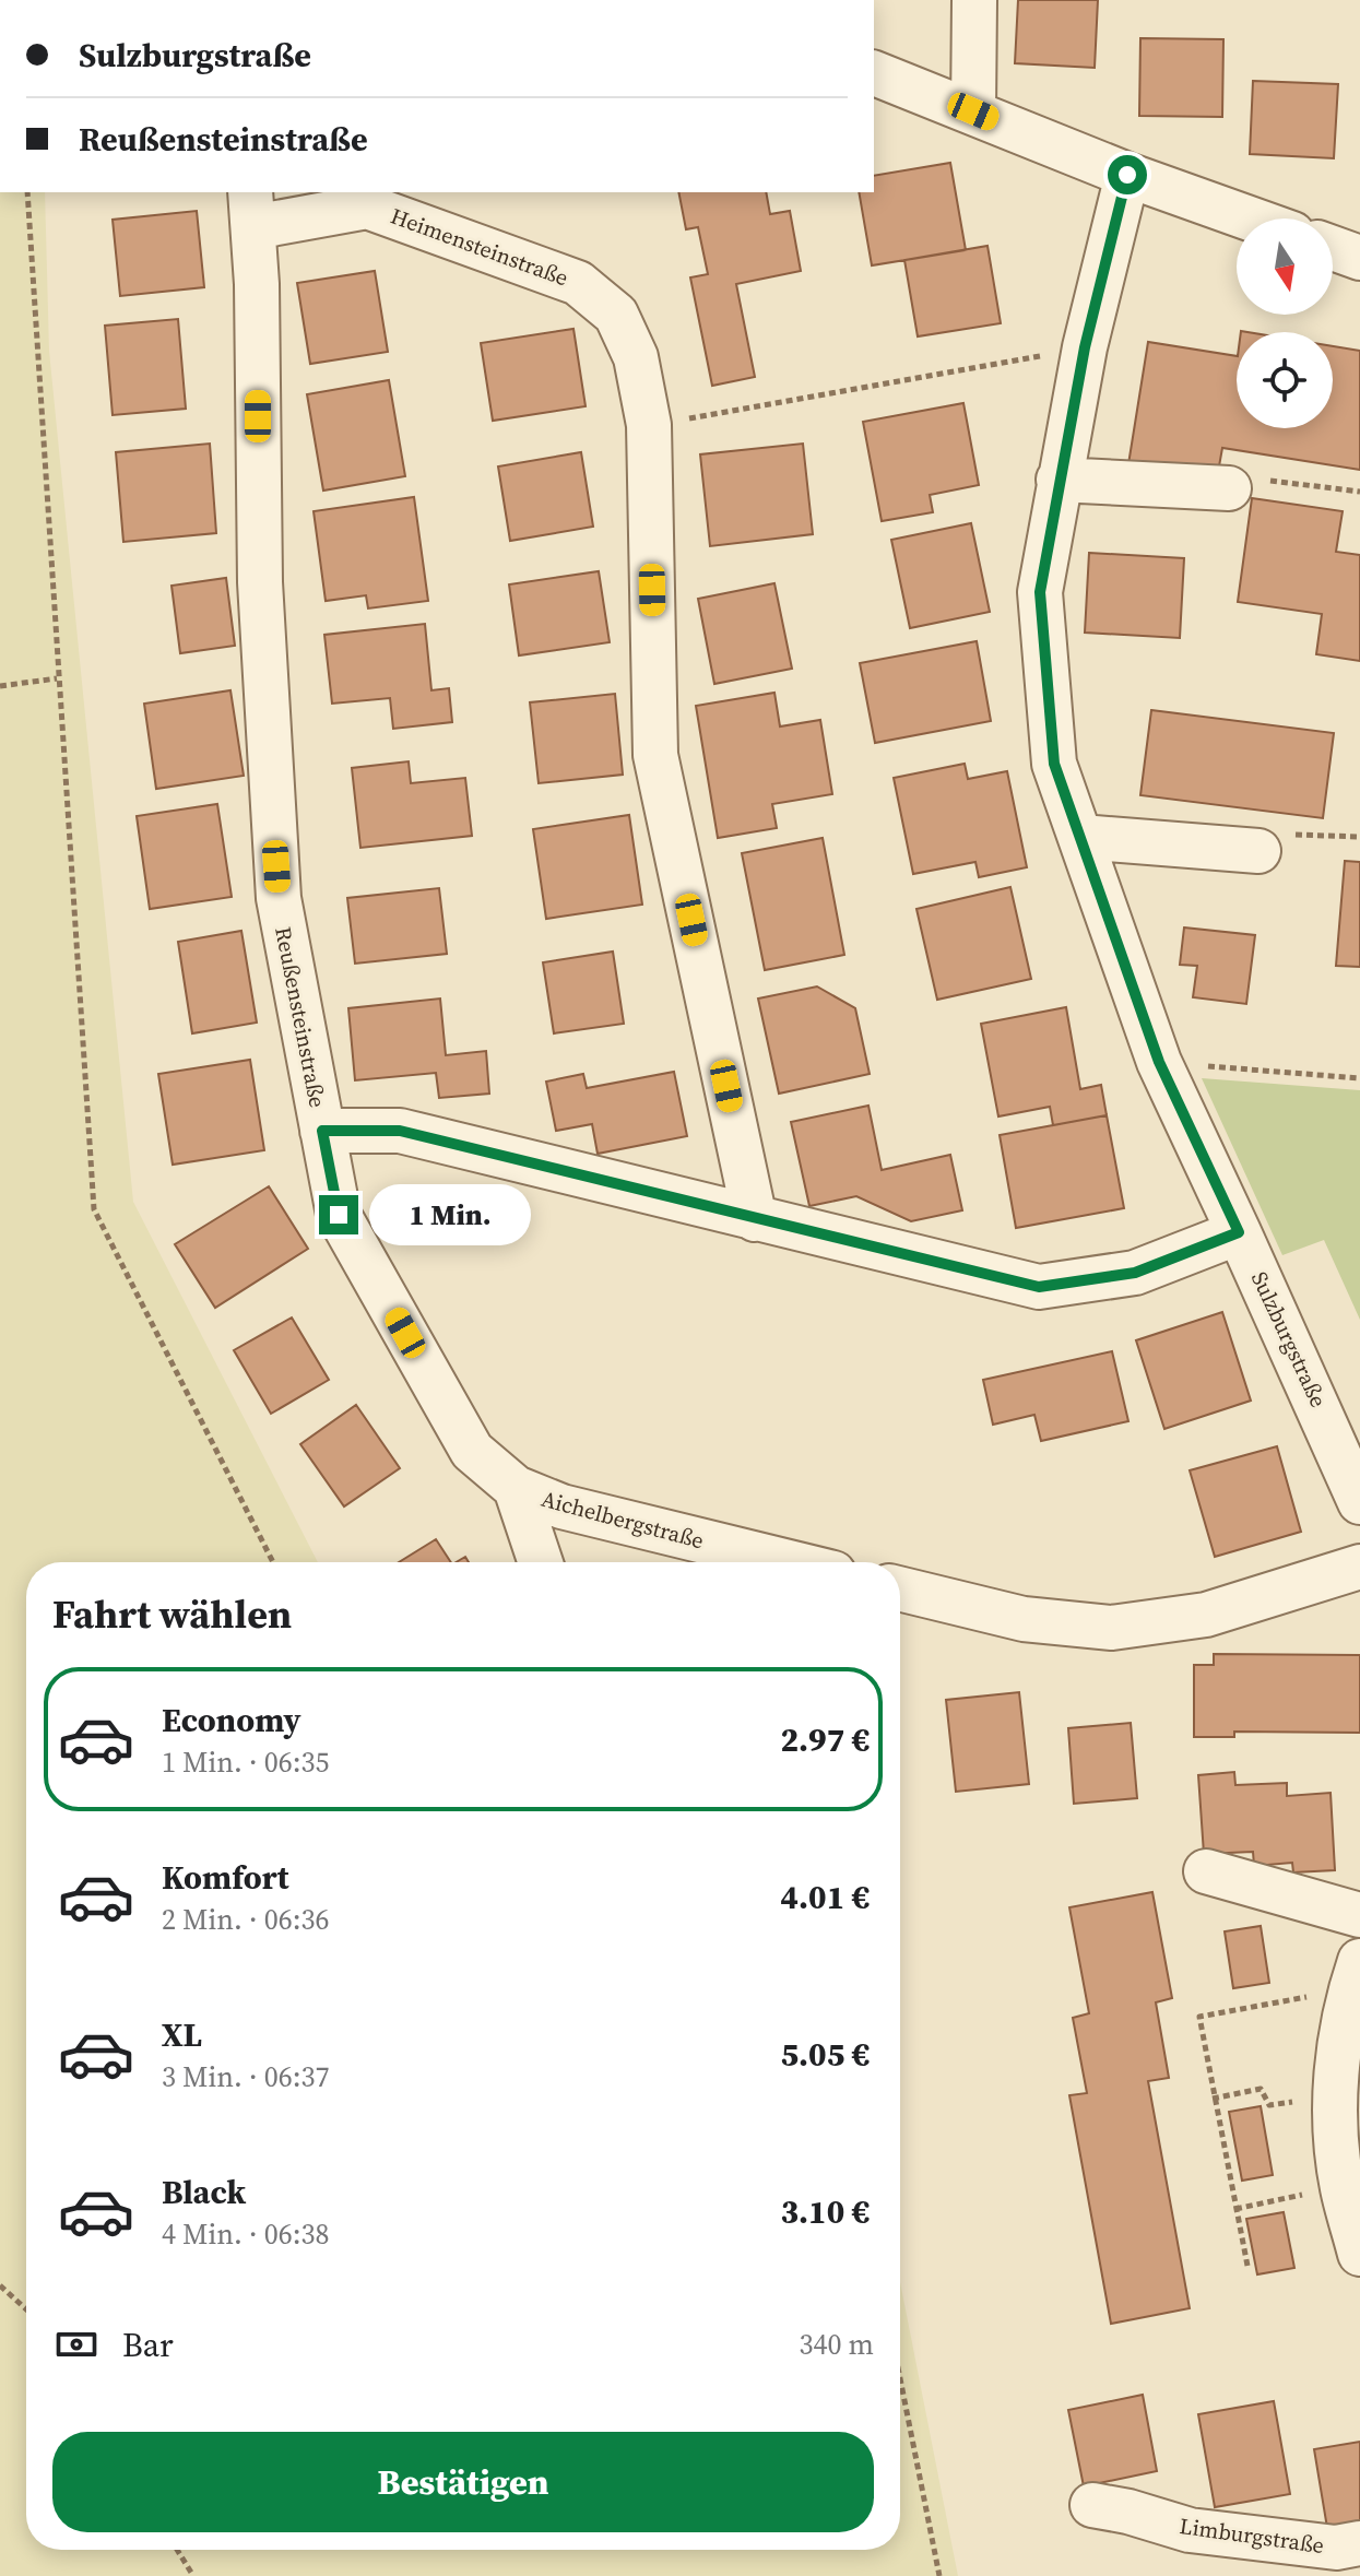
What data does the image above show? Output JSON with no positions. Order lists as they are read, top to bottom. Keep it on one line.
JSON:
{"streets":{"street":["Heimensteinstraße","Reußensteinstraße","Sulzburgstraße","Aichelbergstraße","Limburgstraße"]},"crossings":[["Heimensteinstraße","Reußensteinstraße"],["Reußensteinstraße","Aichelbergstraße"]],"north":"bottom","page":{"banner":["Sulzburgstraße","Reußensteinstraße"],"bubble":"1 Min.","heading":"Fahrt wählen","list":[{"name":"Economy","note":"1 Min. · 06:35","value":"2.97 €"},{"name":"Komfort","note":"2 Min. · 06:36","value":"4.01 €"},{"name":"XL","note":"3 Min. · 06:37","value":"5.05 €"},{"name":"Black","note":"4 Min. · 06:38","value":"3.10 €"}],"pay":["Bar","340 m"],"buttons":"Bestätigen"}}
